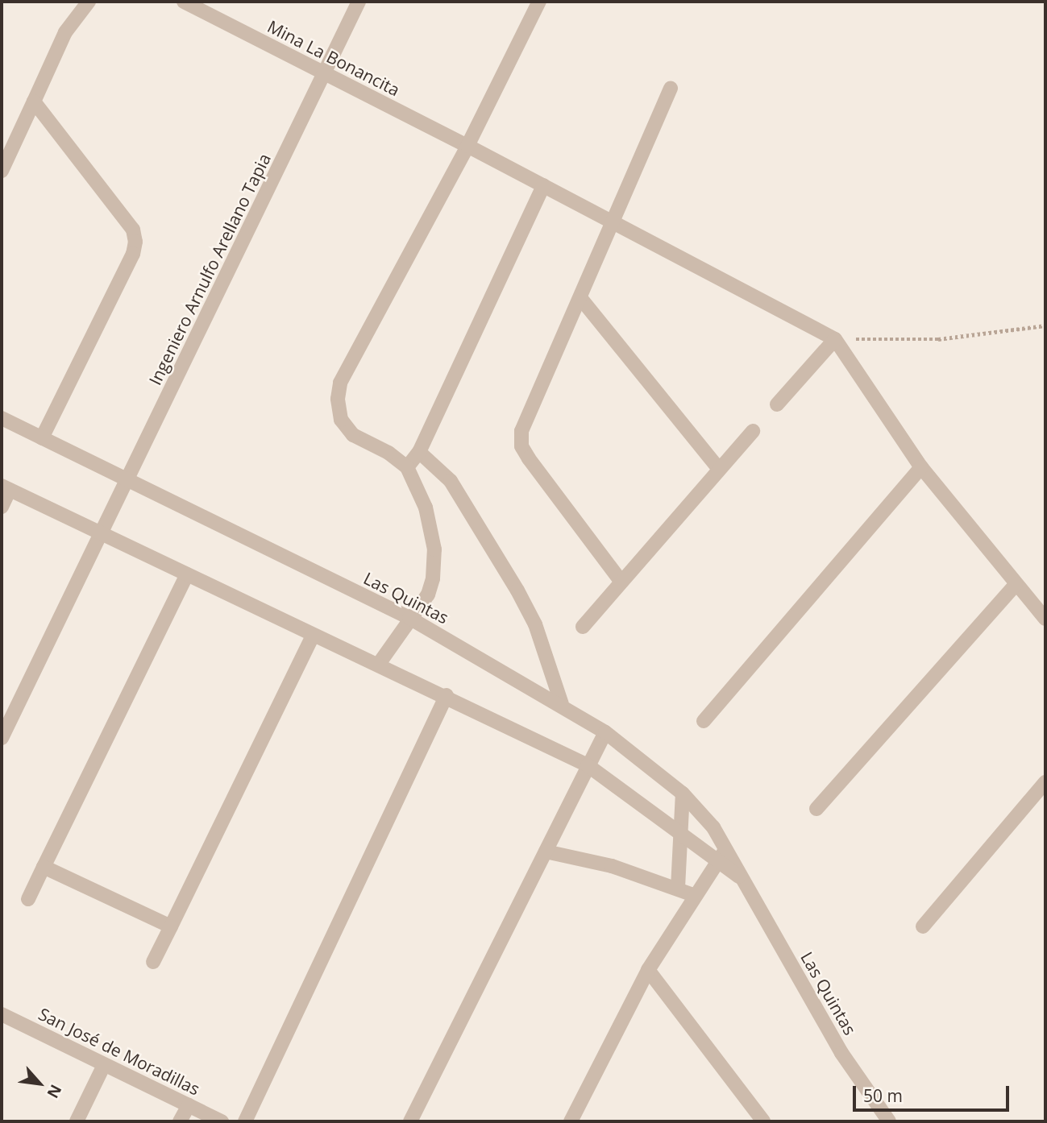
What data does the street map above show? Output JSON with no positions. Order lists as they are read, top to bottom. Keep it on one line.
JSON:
{"streets":{"street":["Mina La Bonancita","Ingeniero Arnulfo Arellano Tapia","Las Quintas","San José de Moradillas"]},"crossings":[["Mina La Bonancita","Ingeniero Arnulfo Arellano Tapia"],["Ingeniero Arnulfo Arellano Tapia","Las Quintas"]],"scale_bar":"50 m","north":"bottom right"}
